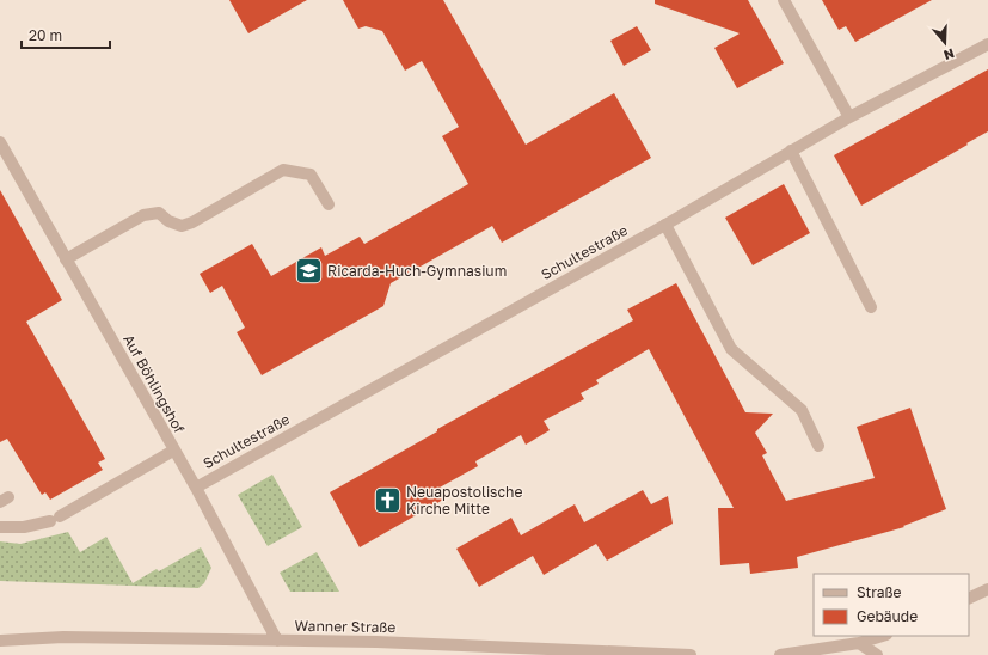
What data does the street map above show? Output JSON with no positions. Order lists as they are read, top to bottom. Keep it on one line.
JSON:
{"streets":{"street":["Schultestraße","Auf Böhlingshof","Wanner Straße"]},"crossings":[["Schultestraße","Auf Böhlingshof"],["Auf Böhlingshof","Wanner Straße"]],"places":{"school or university":["Ricarda-Huch-Gymnasium"],"church":["Neuapostolische Kirche Mitte"]},"legend":["Straße","Gebäude"],"scale_bar":"20 m","north":"bottom"}
